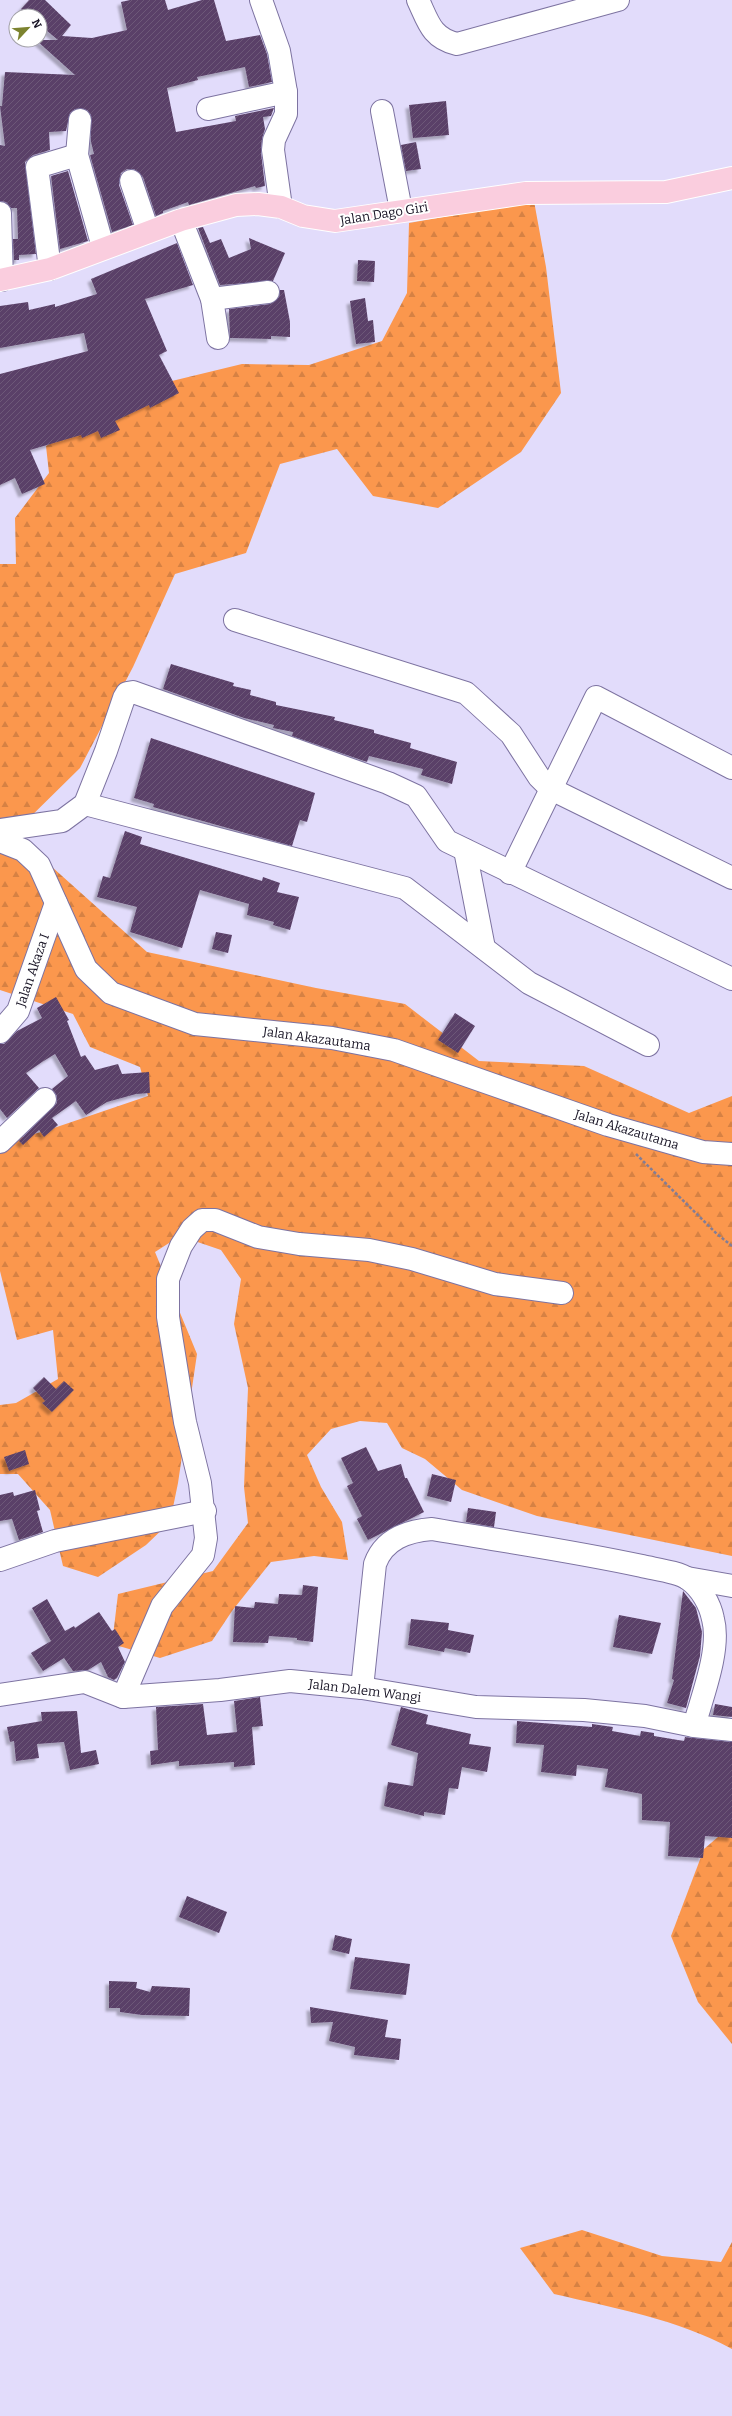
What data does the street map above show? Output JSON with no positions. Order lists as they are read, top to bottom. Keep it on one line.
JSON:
{"streets":{"main road":["Jalan Dago Giri"],"street":["Jalan Akaza I","Jalan Akazautama","Jalan Dalem Wangi"]},"crossings":[["Jalan Akaza I","Jalan Akazautama"]],"north":"top right"}
